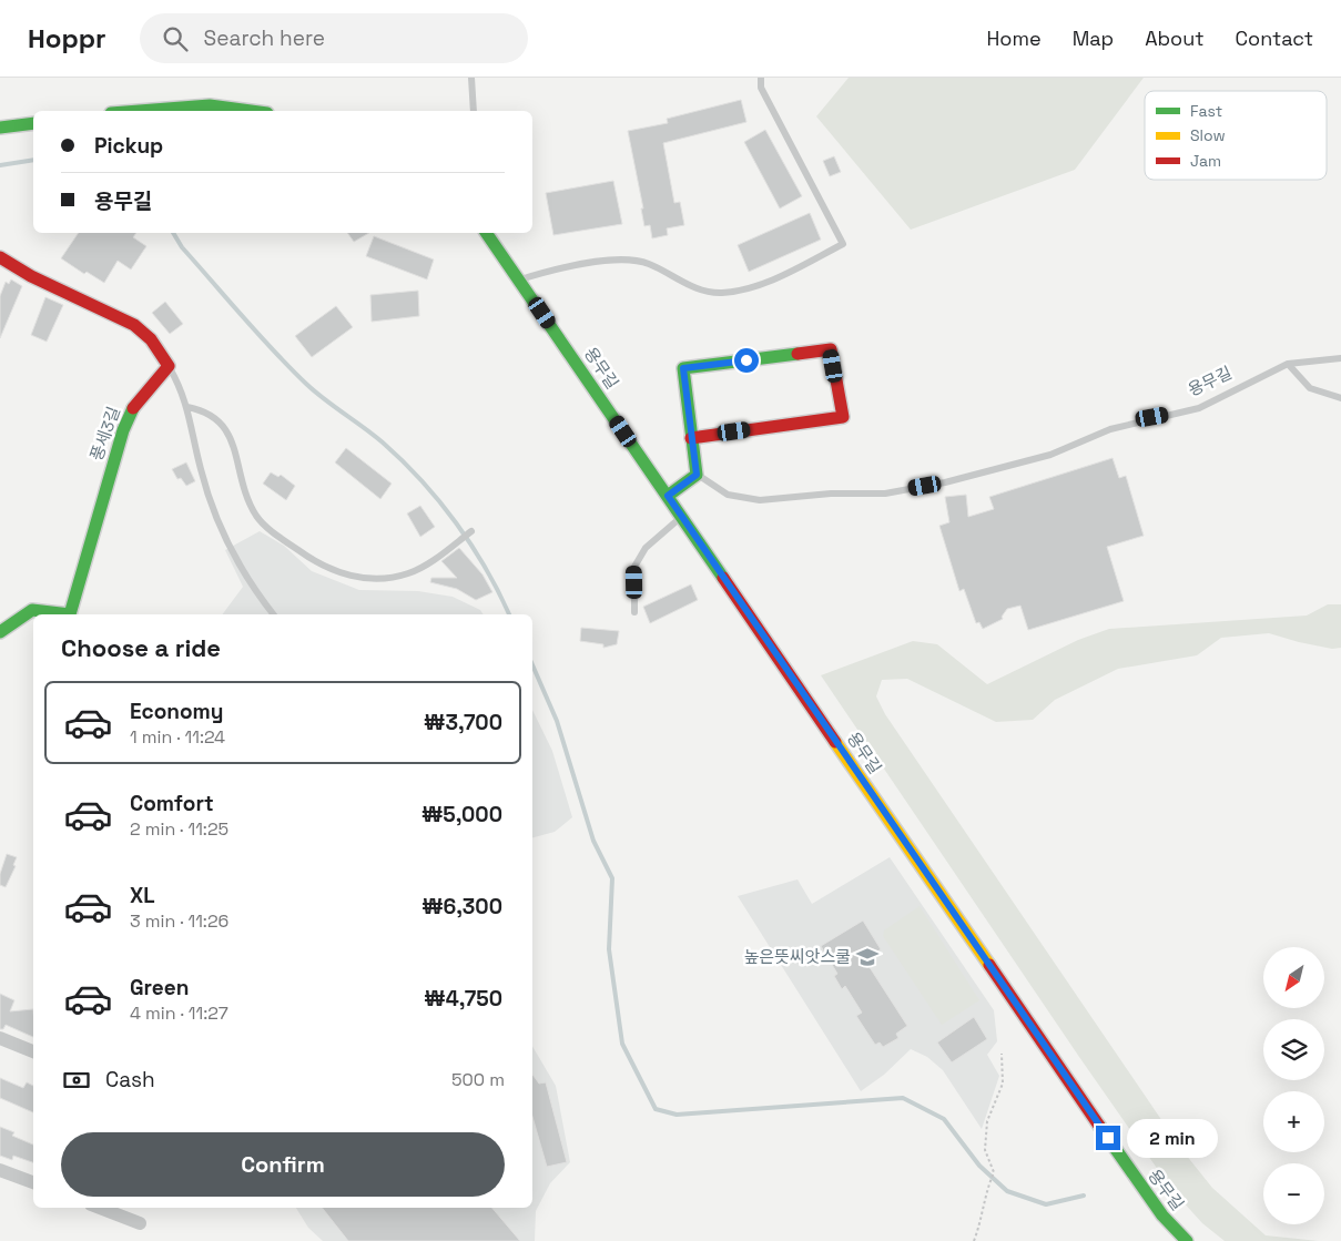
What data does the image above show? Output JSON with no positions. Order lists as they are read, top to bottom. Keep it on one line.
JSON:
{"streets":{"street":["용무길","풍세3길"]},"places":{"school or university":["높은뜻씨앗스쿨"]},"legend":["Fast","Slow","Jam"],"north":"bottom left","page":{"header":"Hoppr","search":"Search here","nav":["Home","Map","About","Contact"],"banner":["Pickup","용무길"],"heading":"Choose a ride","list":[{"name":"Economy","note":"1 min · 11:24","value":"₩3,700"},{"name":"Comfort","note":"2 min · 11:25","value":"₩5,000"},{"name":"XL","note":"3 min · 11:26","value":"₩6,300"},{"name":"Green","note":"4 min · 11:27","value":"₩4,750"}],"map_buttons":["+","−"],"pay":["Cash","500 m"],"bubble":"2 min","buttons":"Confirm"}}
